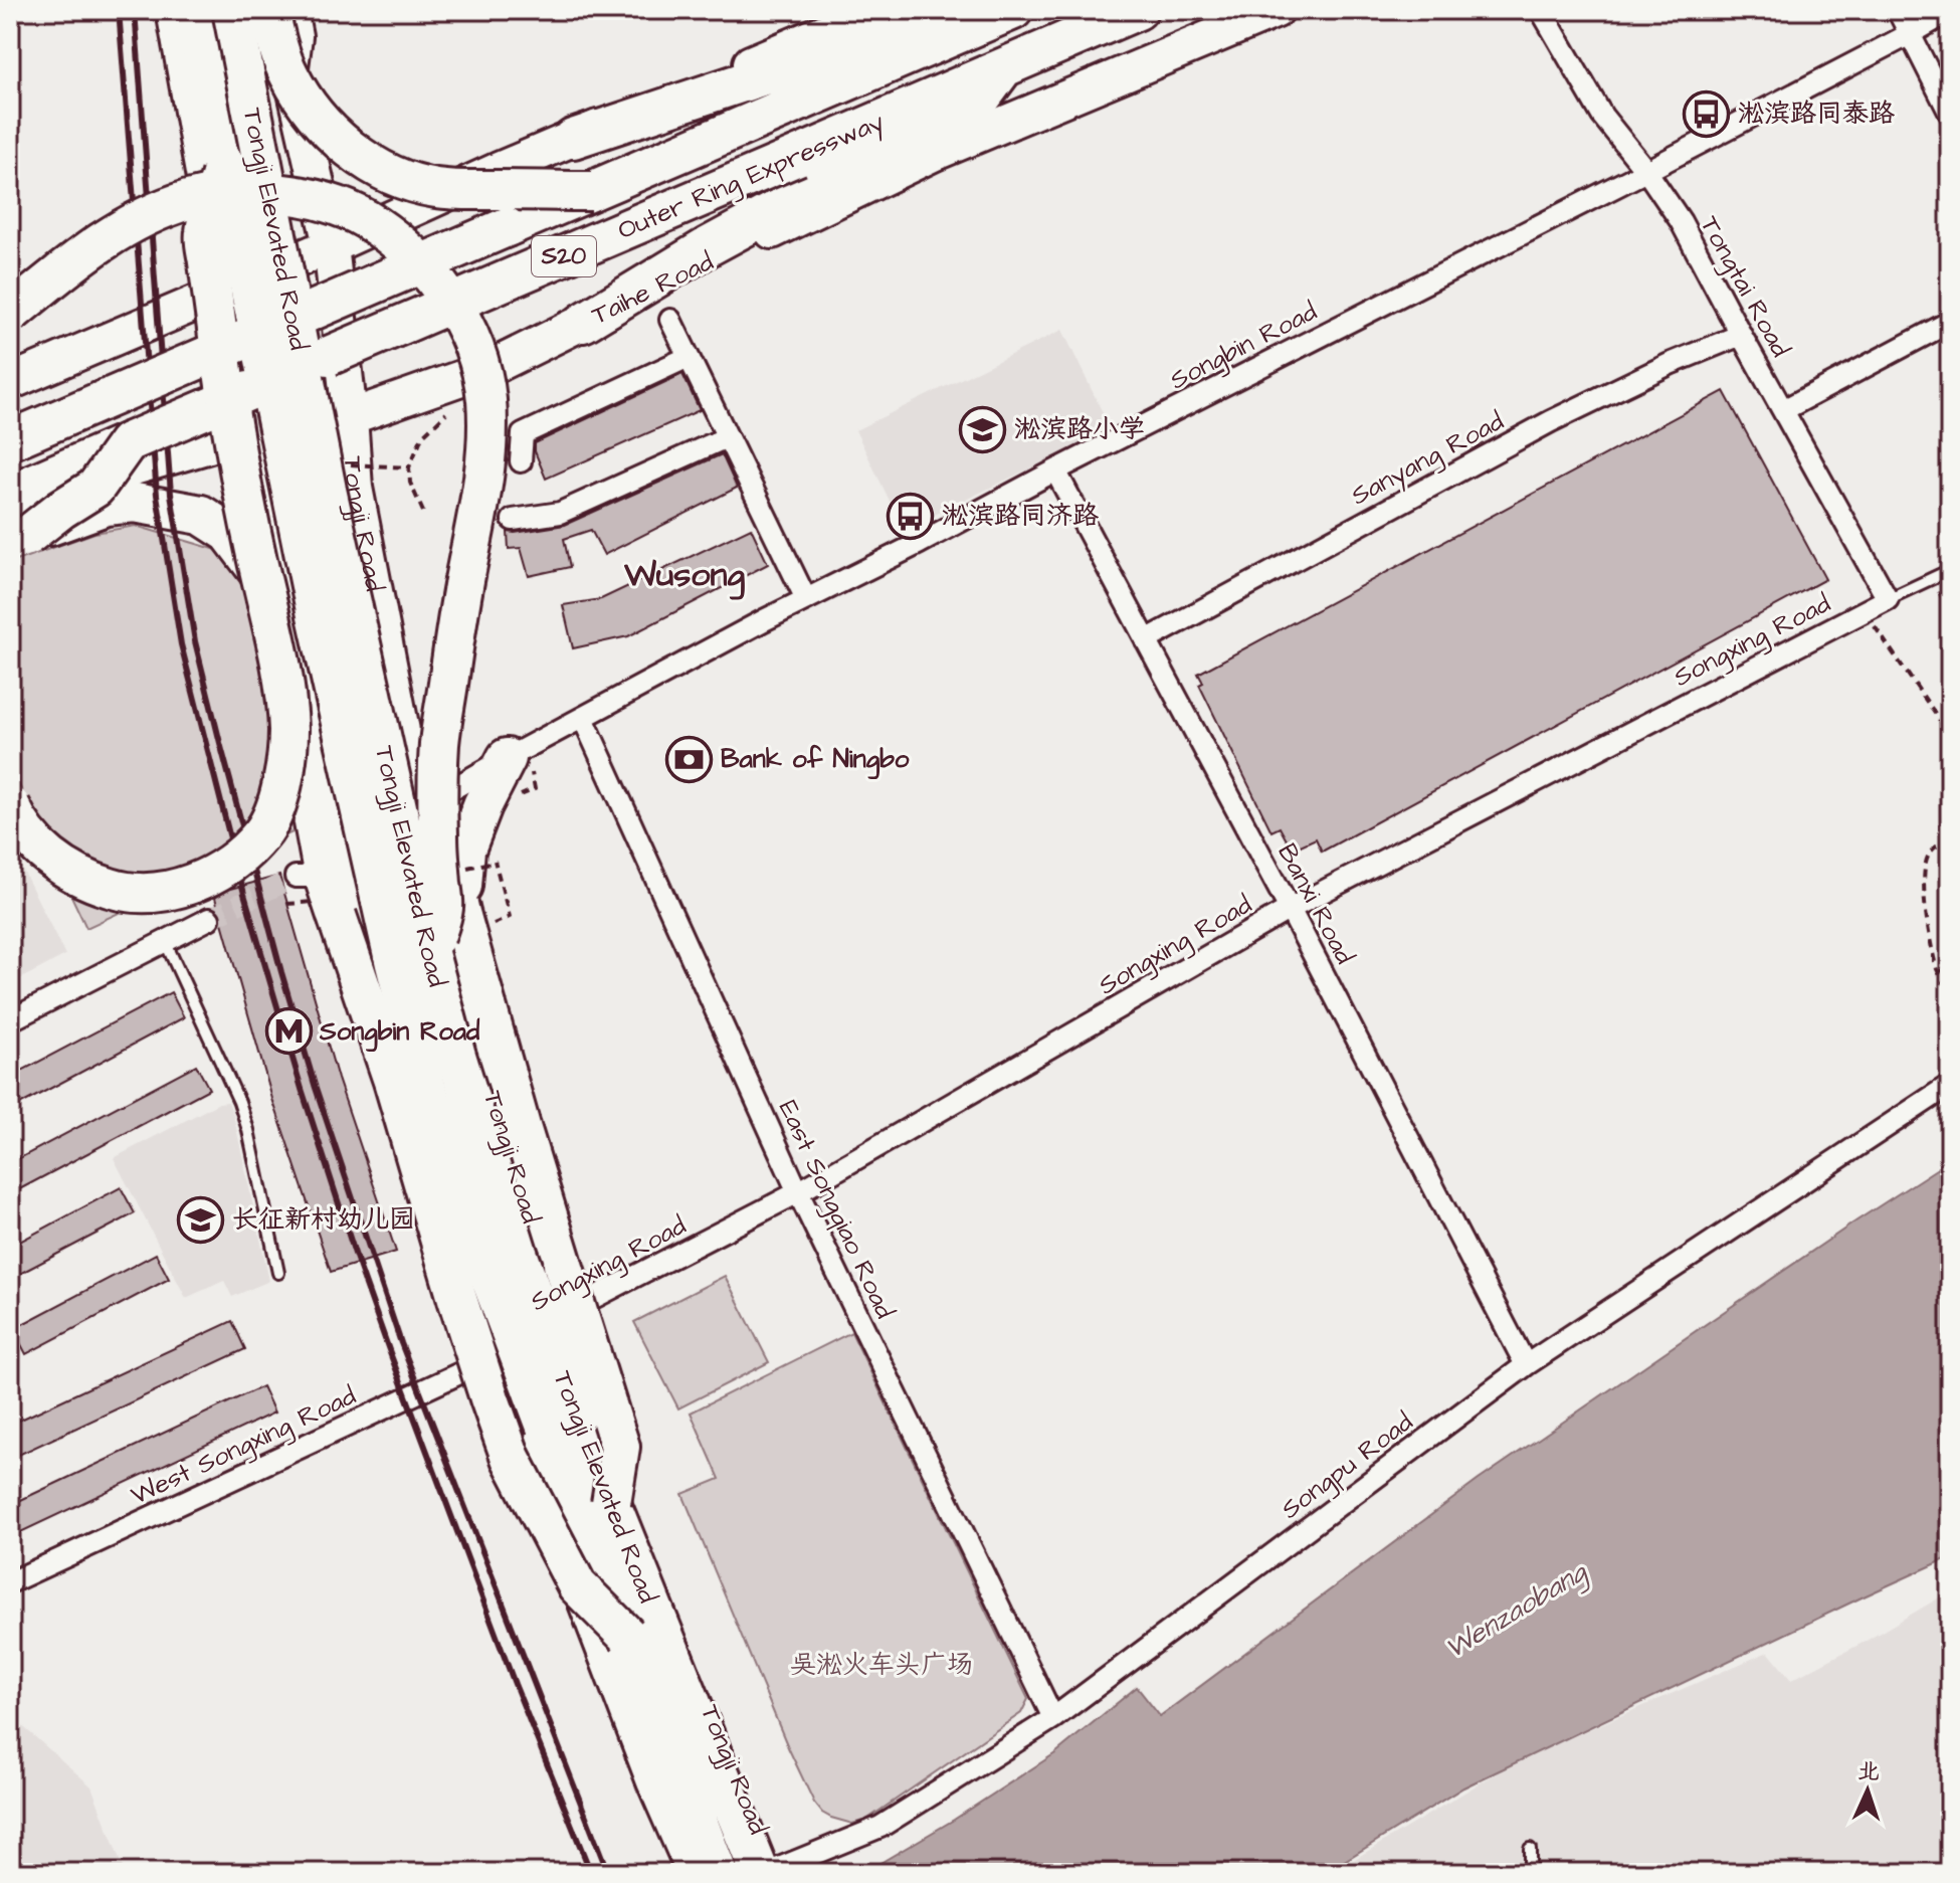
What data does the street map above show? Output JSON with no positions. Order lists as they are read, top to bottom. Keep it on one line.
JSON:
{"streets":{"highway":["Outer Ring Expressway","Tongji Elevated Road","S20"],"main road":["Taihe Road","Tongji Road"],"street":["Tongtai Road","Songbin Road","Sanyang Road","Songxing Road","Banxi Road","East Songqiao Road","West Songxing Road","Songpu Road"]},"crossings":[["Outer Ring Expressway","Taihe Road"],["Tongji Elevated Road","Tongji Road"],["Tongji Elevated Road","Songpu Road"],["Tongtai Road","Songbin Road"],["Tongtai Road","Sanyang Road"],["Tongtai Road","Songxing Road"],["Taihe Road","Tongji Road"],["Songbin Road","Tongji Road"],["Songbin Road","Banxi Road"],["Songbin Road","East Songqiao Road"],["Sanyang Road","Banxi Road"],["Tongji Road","Songxing Road"],["Tongji Road","Songpu Road"],["Songxing Road","Banxi Road"],["Songxing Road","East Songqiao Road"],["Songxing Road","West Songxing Road"],["Banxi Road","Songpu Road"],["East Songqiao Road","Songpu Road"]],"districts":["Wusong"],"water":["Wenzaobang"],"parks":["吴淞火车头广场"],"places":{"bus stop":["淞滨路同泰路","淞滨路同济路"],"school or university":["淞滨路小学","长征新村幼儿园"],"bank":["Bank of Ningbo"],"metro station":["Songbin Road"]},"north":"top"}
